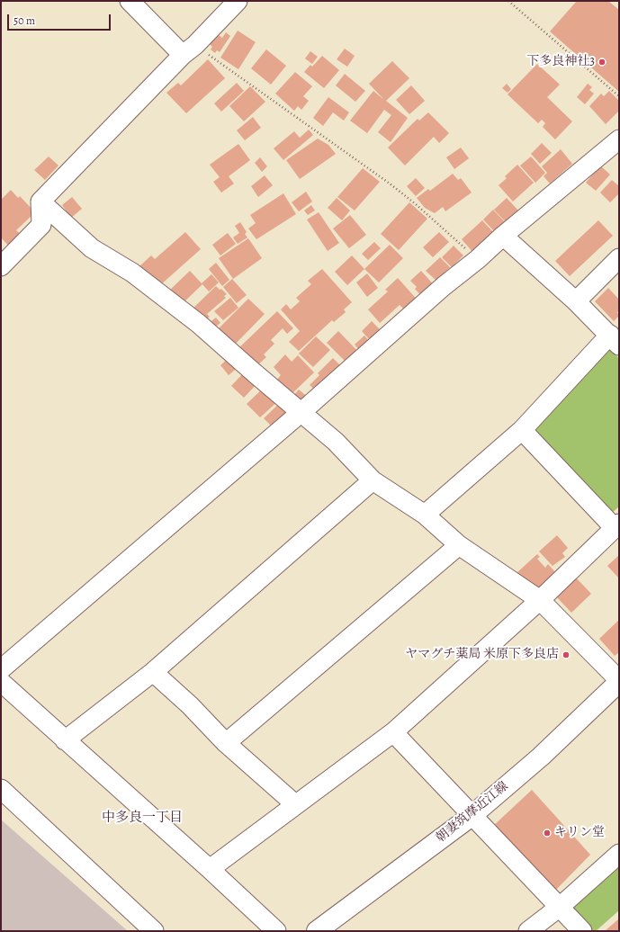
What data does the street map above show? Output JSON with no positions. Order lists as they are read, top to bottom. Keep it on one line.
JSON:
{"streets":{"main road":["朝妻筑摩近江線"]},"districts":["中多良一丁目"],"places":["下多良神社3","ヤマグチ薬局 米原下多良店","キリン堂"],"scale_bar":"50 m"}
